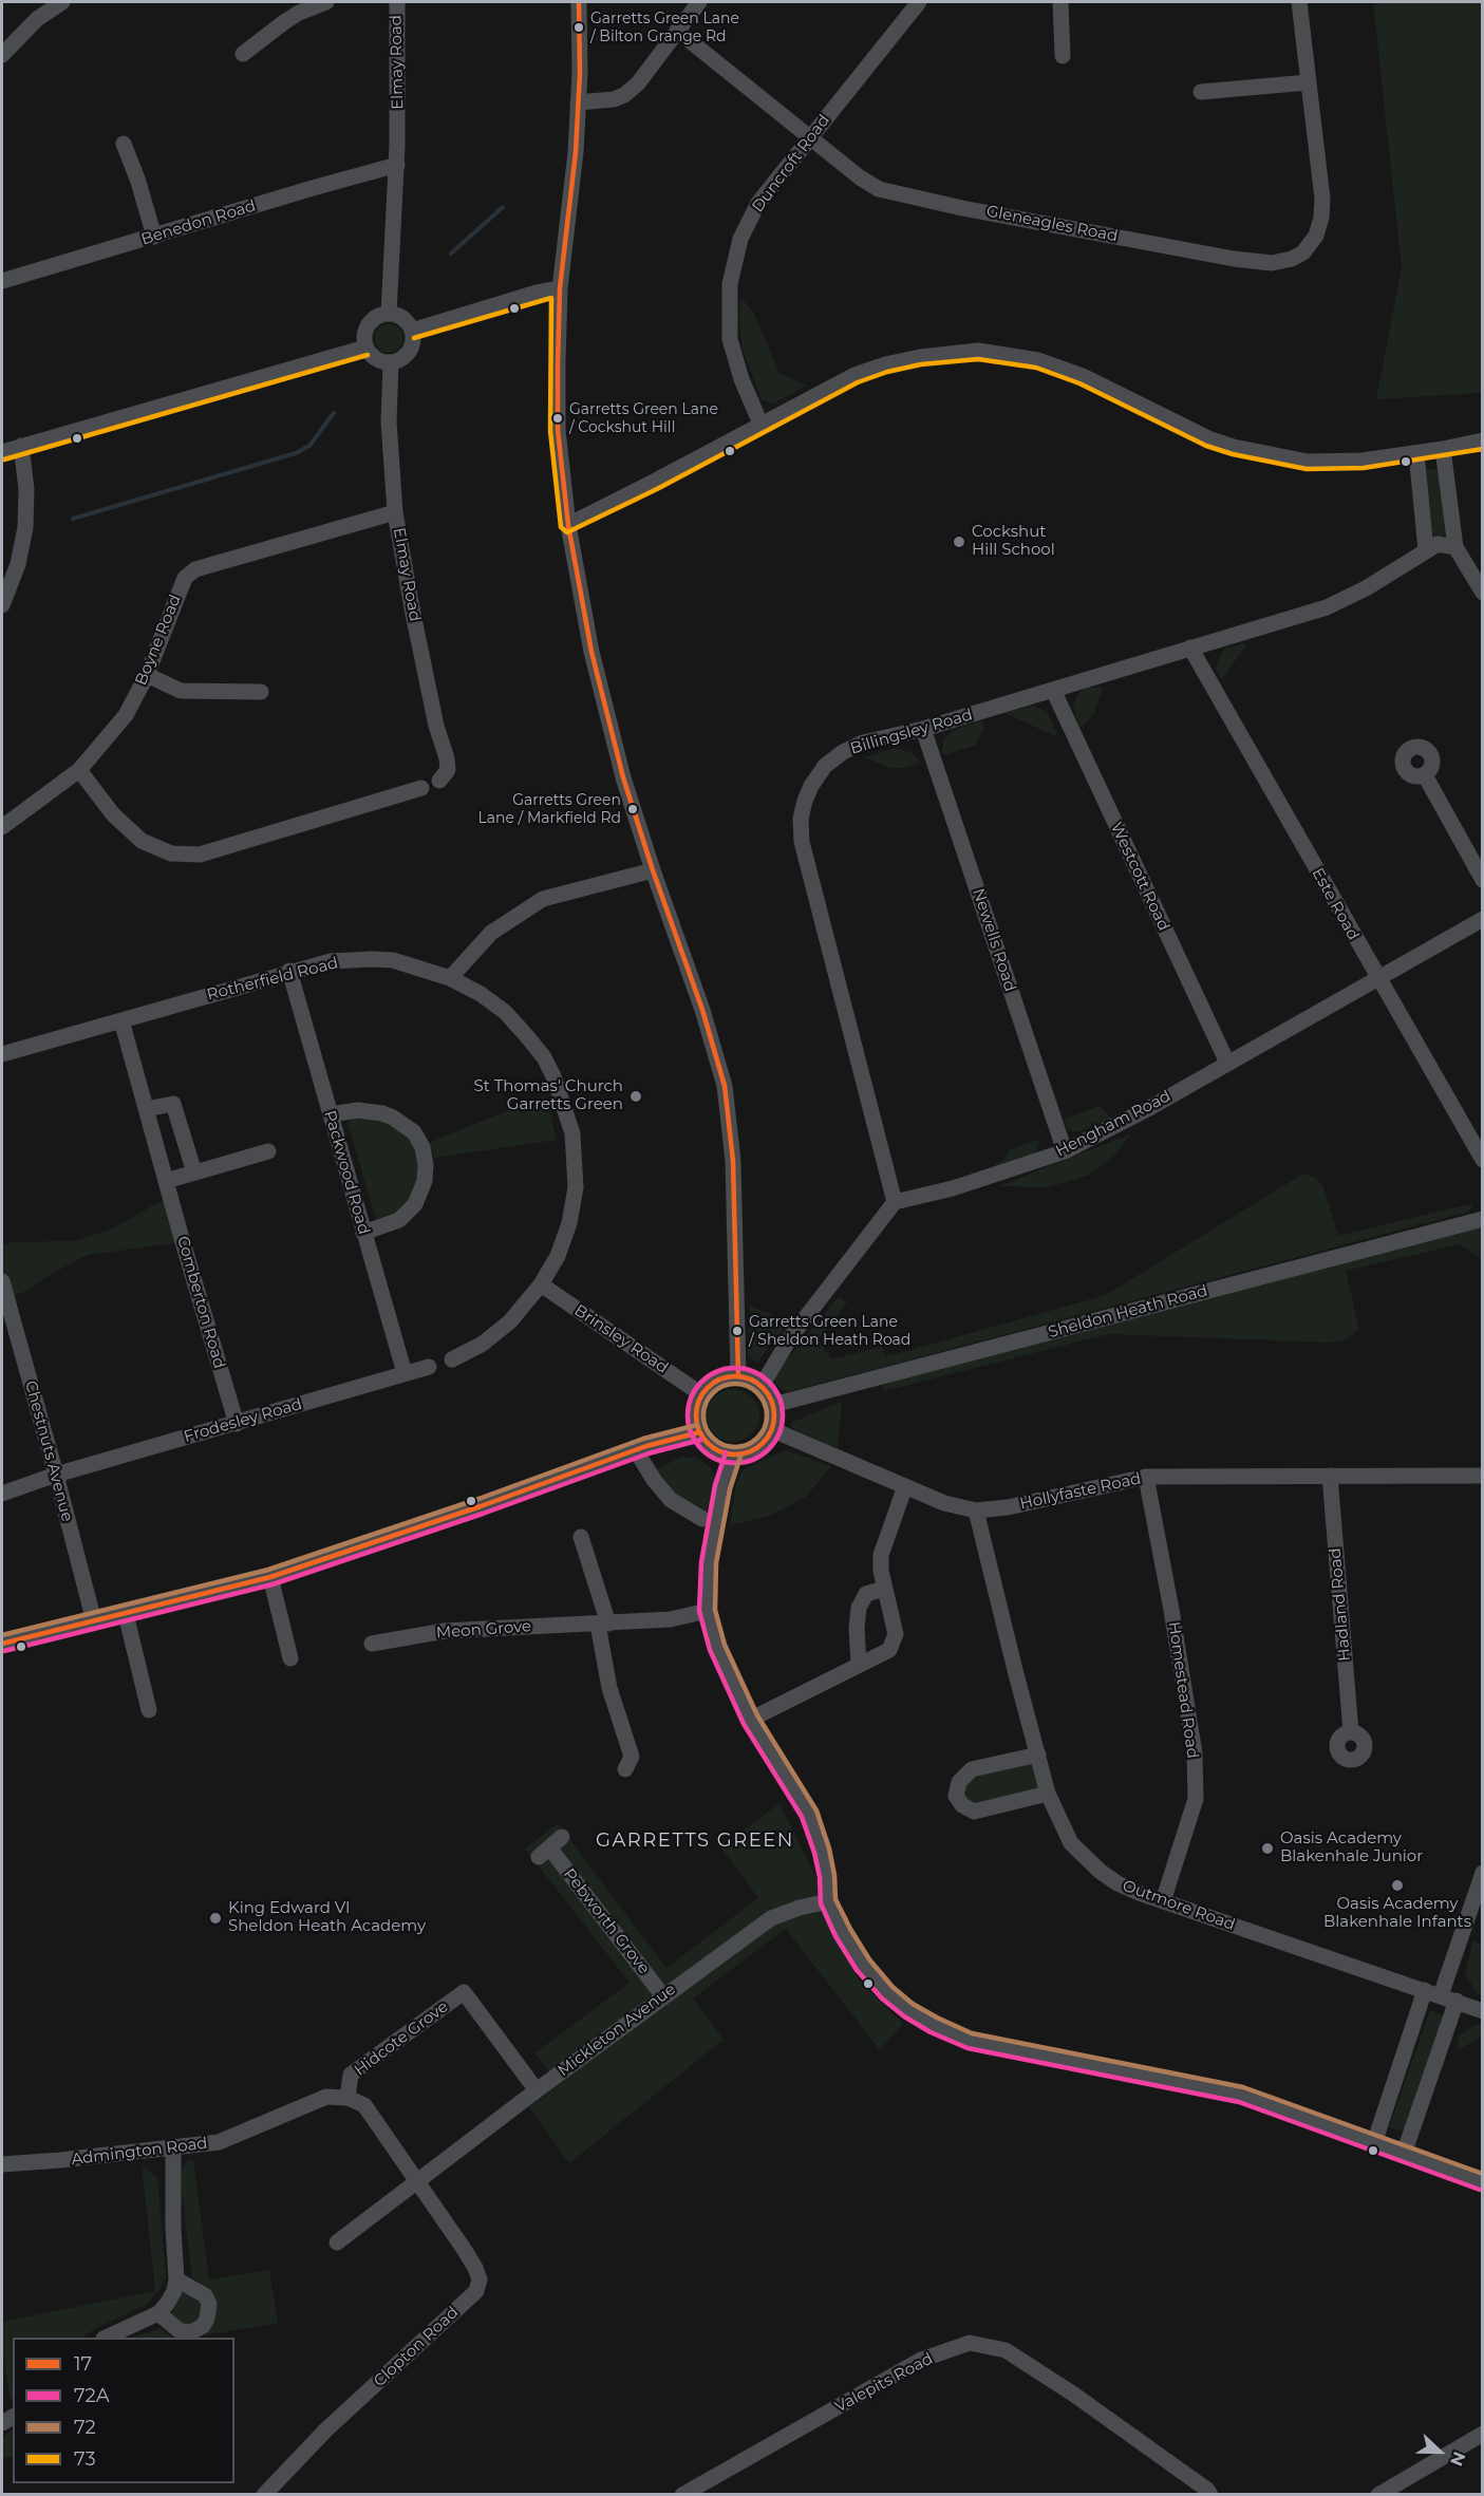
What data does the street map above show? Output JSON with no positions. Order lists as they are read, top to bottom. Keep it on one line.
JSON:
{"streets":{"street":["Elmay Road","Duncroft Road","Benedon Road","Gleneagles Road","Boyne Road","Billingsley Road","Westcott Road","Este Road","Newells Road","Rotherfield Road","Hengham Road","Packwood Road","Comberton Road","Sheldon Heath Road","Brinsley Road","Frodesley Road","Chestnuts Avenue","Hollyfaste Road","Hadland Road","Meon Grove","Homestead Road","Outmore Road","Pebworth Grove","Mickleton Avenue","Hidcote Grove","Admington Road","Clopton Road","Valepits Road"]},"crossings":[["Elmay Road","Benedon Road"],["Elmay Road","Boyne Road"],["Duncroft Road","Gleneagles Road"],["Billingsley Road","Westcott Road"],["Billingsley Road","Este Road"],["Billingsley Road","Newells Road"],["Billingsley Road","Hengham Road"],["Westcott Road","Hengham Road"],["Este Road","Hengham Road"],["Newells Road","Hengham Road"],["Rotherfield Road","Packwood Road"],["Rotherfield Road","Comberton Road"],["Rotherfield Road","Brinsley Road"],["Packwood Road","Frodesley Road"],["Comberton Road","Frodesley Road"],["Sheldon Heath Road","Brinsley Road"],["Sheldon Heath Road","Hollyfaste Road"],["Brinsley Road","Hollyfaste Road"],["Frodesley Road","Chestnuts Avenue"],["Hollyfaste Road","Hadland Road"],["Hollyfaste Road","Homestead Road"],["Hollyfaste Road","Outmore Road"],["Homestead Road","Outmore Road"],["Pebworth Grove","Mickleton Avenue"],["Mickleton Avenue","Hidcote Grove"],["Mickleton Avenue","Clopton Road"],["Hidcote Grove","Admington Road"]],"districts":["GARRETTS GREEN"],"places":["Garretts Green Lane / Bilton Grange Rd","Garretts Green Lane / Cockshut Hill","Cockshut Hill School","Garretts Green Lane / Markfield Rd","St Thomas' Church Garretts Green","Garretts Green Lane / Sheldon Heath Road","Oasis Academy Blakenhale Junior","Oasis Academy Blakenhale Infants","King Edward VI Sheldon Heath Academy"],"lines":["transit line 17","transit line 73","transit line 72A","transit line 72"],"legend":["17","72A","72","73"],"north":"right"}
